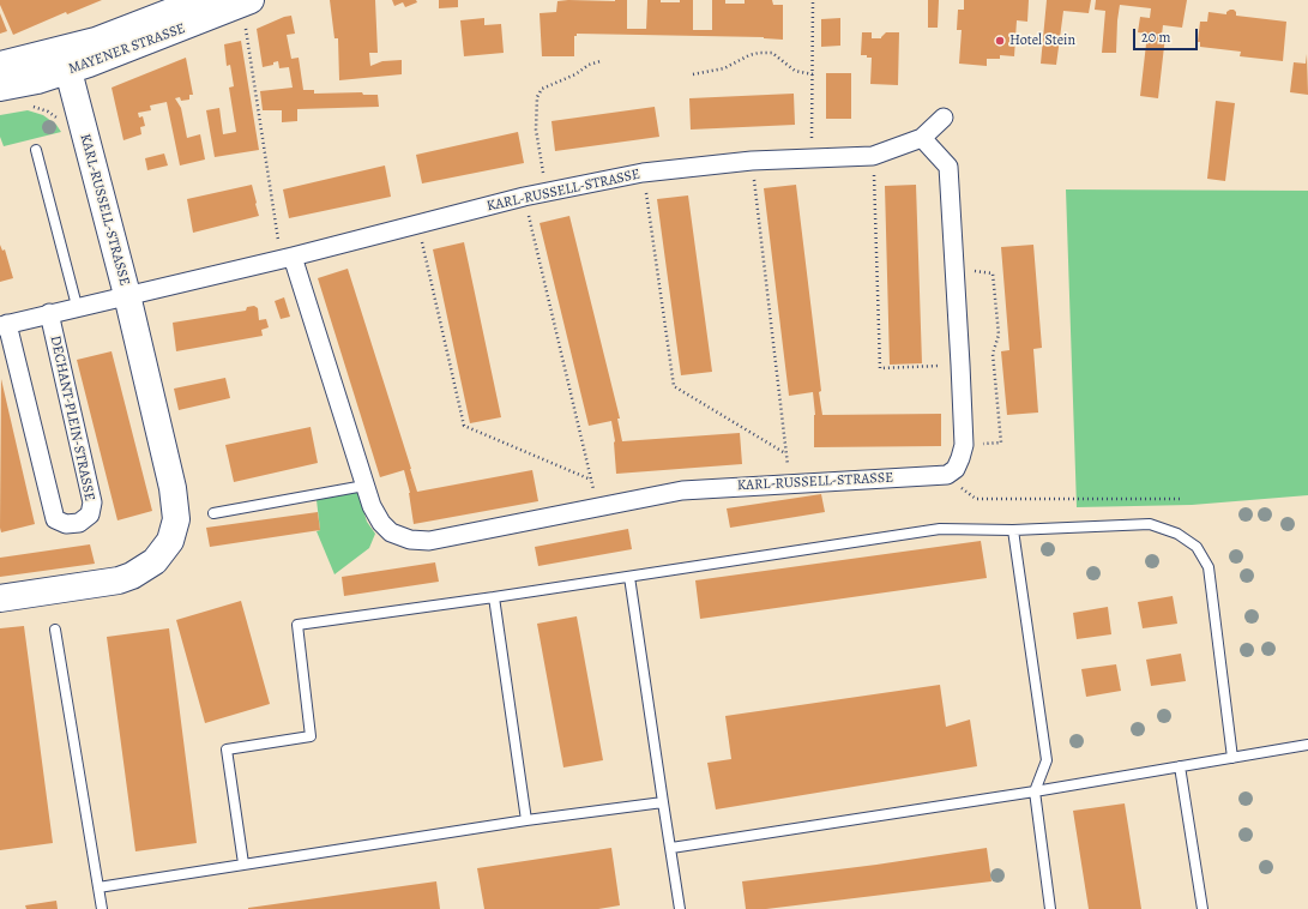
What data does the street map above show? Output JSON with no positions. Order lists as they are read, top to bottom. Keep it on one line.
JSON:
{"streets":{"main road":["MAYENER STRASSE","KARL-RUSSELL-STRASSE"],"street":["DECHANT-PLEIN-STRASSE"]},"crossings":[["MAYENER STRASSE","KARL-RUSSELL-STRASSE"],["KARL-RUSSELL-STRASSE","DECHANT-PLEIN-STRASSE"]],"places":["Hotel Stein"],"scale_bar":"20 m"}
